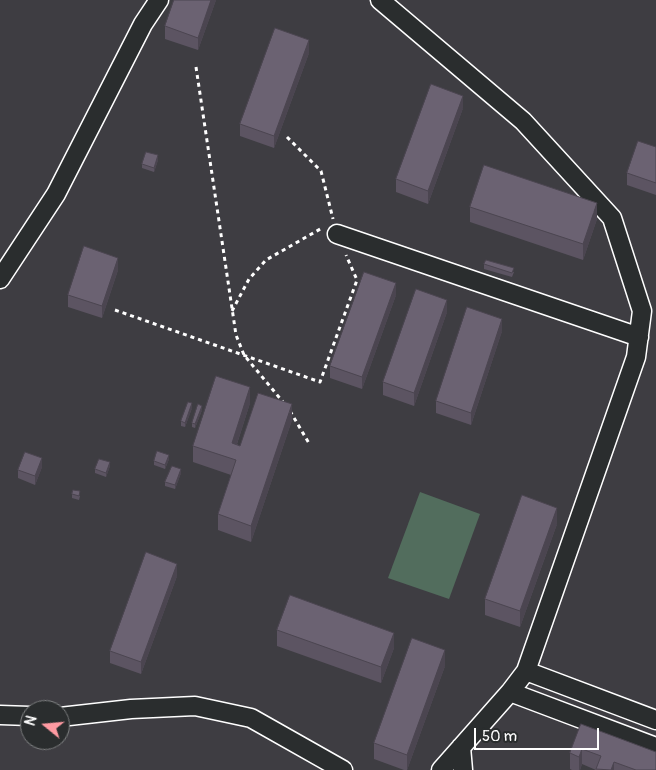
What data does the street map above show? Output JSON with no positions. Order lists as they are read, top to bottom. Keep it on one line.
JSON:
{"scale_bar":"50 m","north":"left"}
